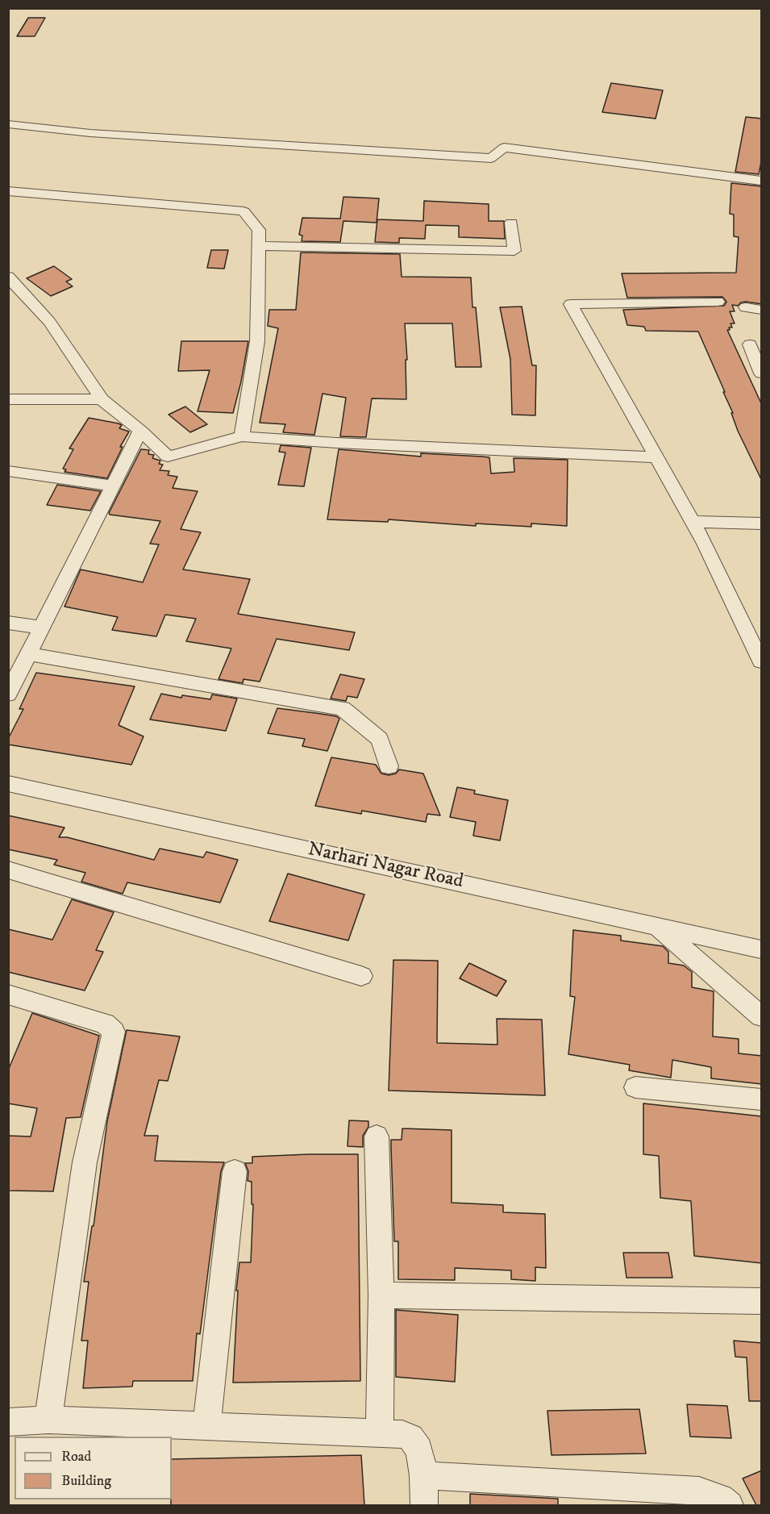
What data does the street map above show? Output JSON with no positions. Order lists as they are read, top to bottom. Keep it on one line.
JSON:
{"streets":{"street":["Narhari Nagar Road"]},"legend":["Road","Building"]}
